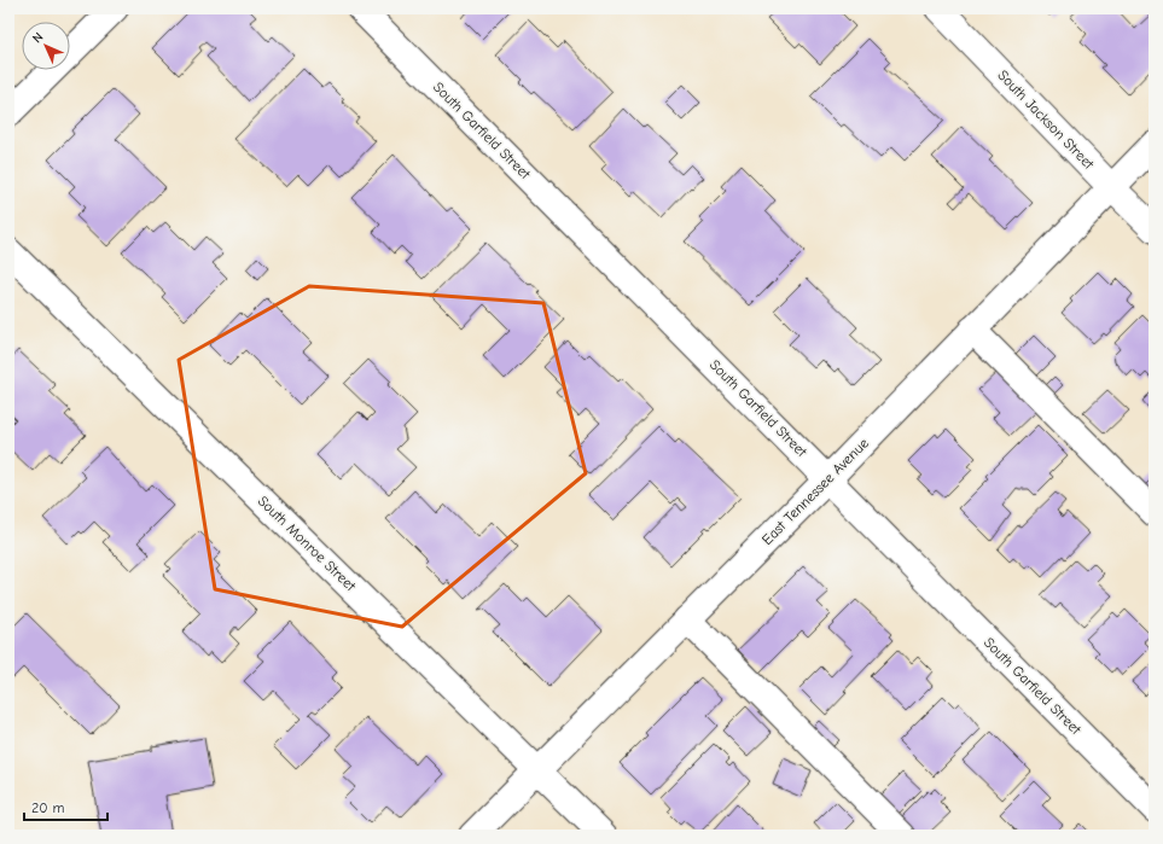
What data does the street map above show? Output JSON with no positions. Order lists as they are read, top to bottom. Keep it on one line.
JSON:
{"streets":{"street":["South Jackson Street","South Garfield Street","East Tennessee Avenue","South Monroe Street"]},"crossings":[["South Jackson Street","East Tennessee Avenue"],["South Garfield Street","East Tennessee Avenue"],["East Tennessee Avenue","South Monroe Street"]],"scale_bar":"20 m","north":"top left"}
